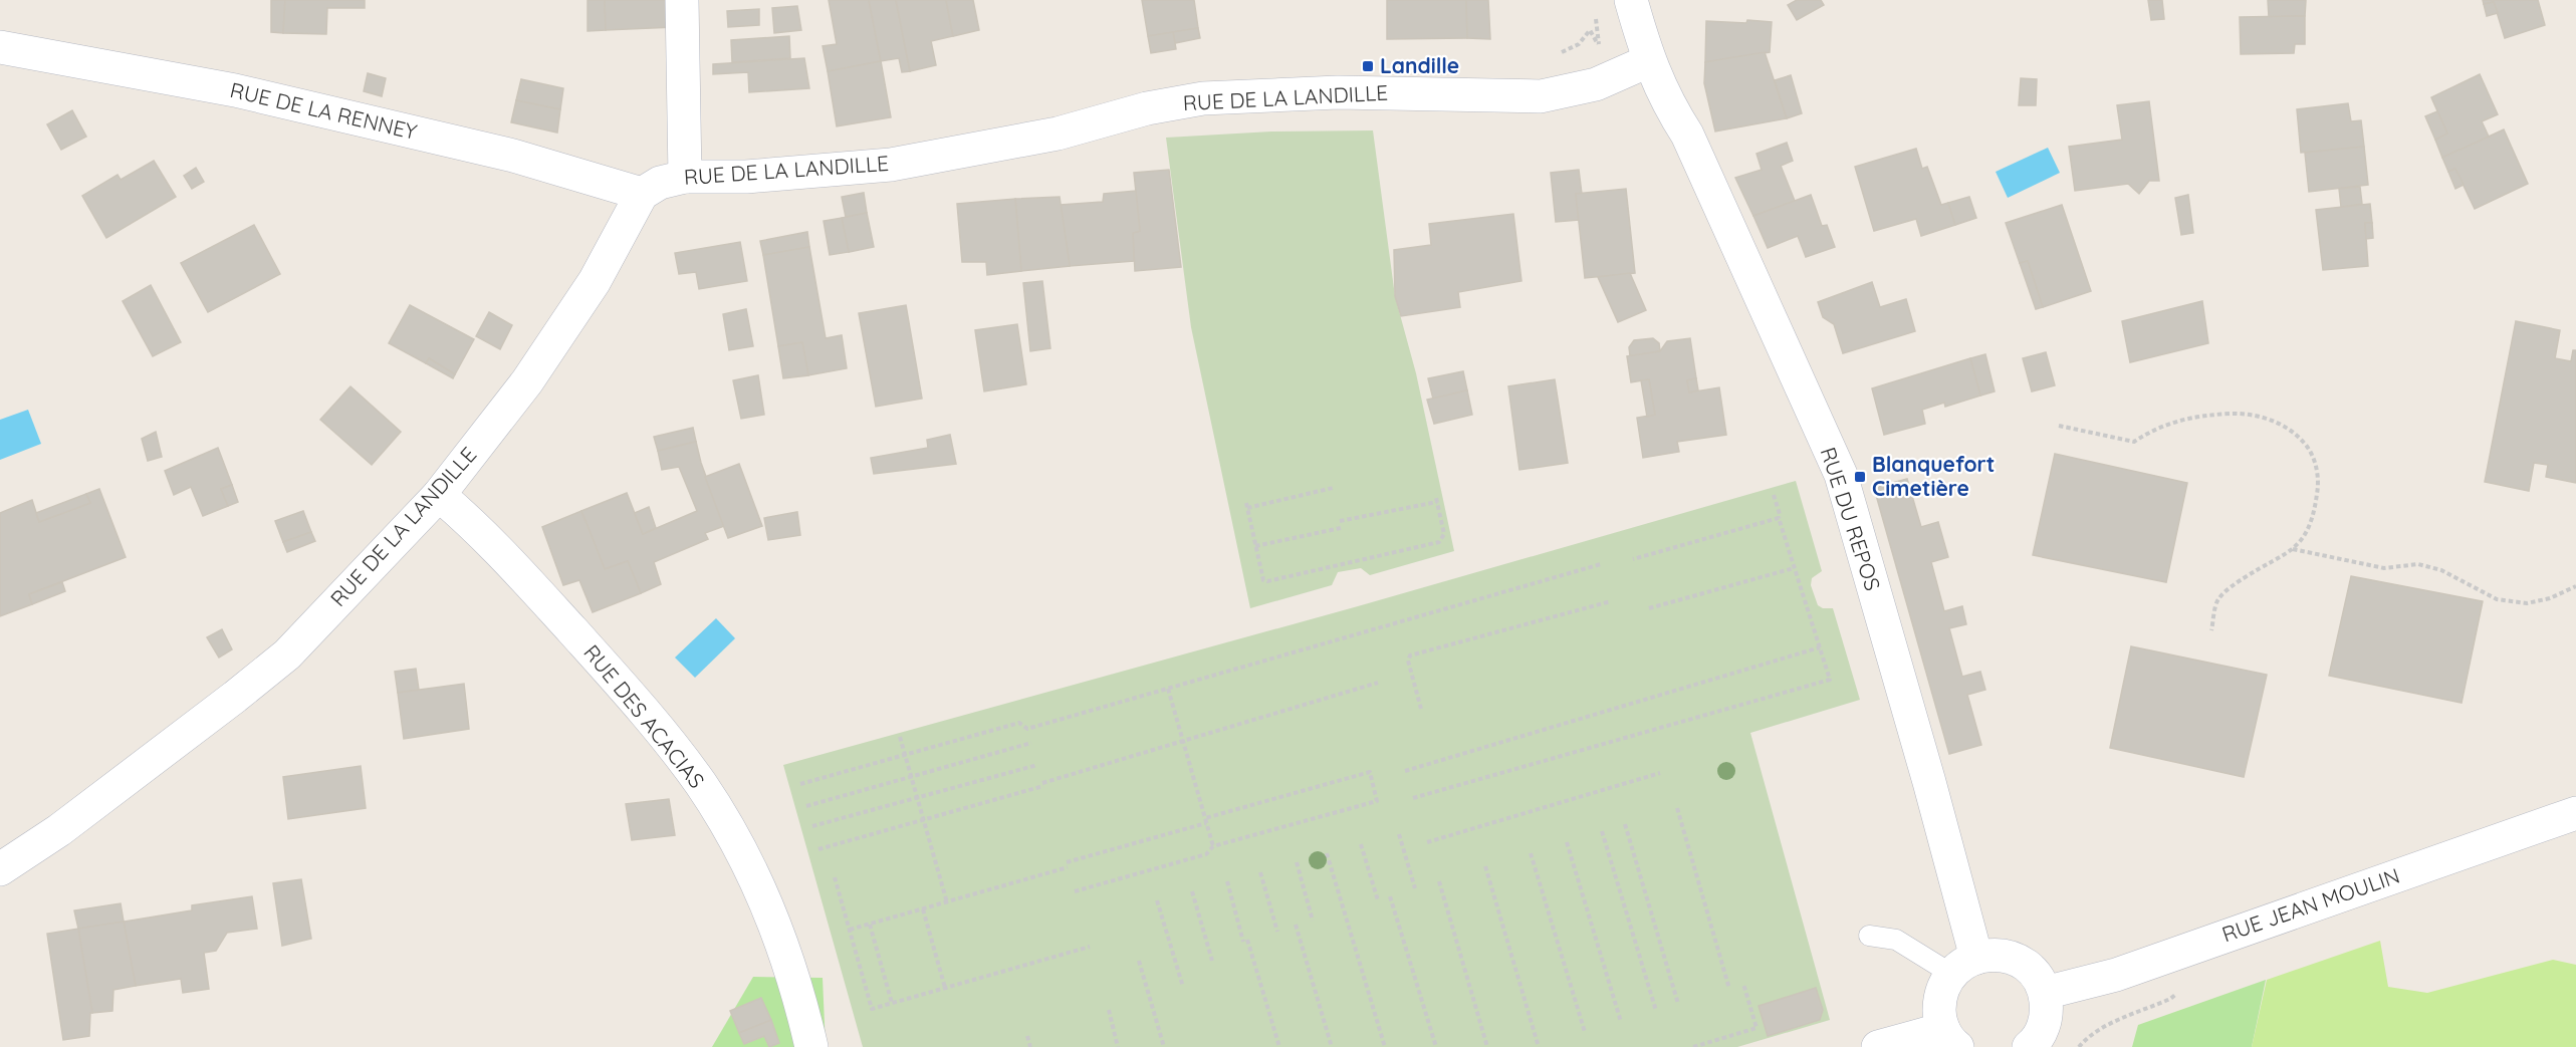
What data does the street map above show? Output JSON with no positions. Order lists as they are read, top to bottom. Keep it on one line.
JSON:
{"streets":{"street":["RUE DE LA LANDILLE","RUE DE LA RENNEY","RUE DU REPOS","RUE DES ACACIAS","RUE JEAN MOULIN"]},"crossings":[["RUE DE LA LANDILLE","RUE DE LA RENNEY"],["RUE DE LA LANDILLE","RUE DU REPOS"],["RUE DE LA LANDILLE","RUE DES ACACIAS"]],"places":{"transit":["Landille","Blanquefort Cimetière"]}}
